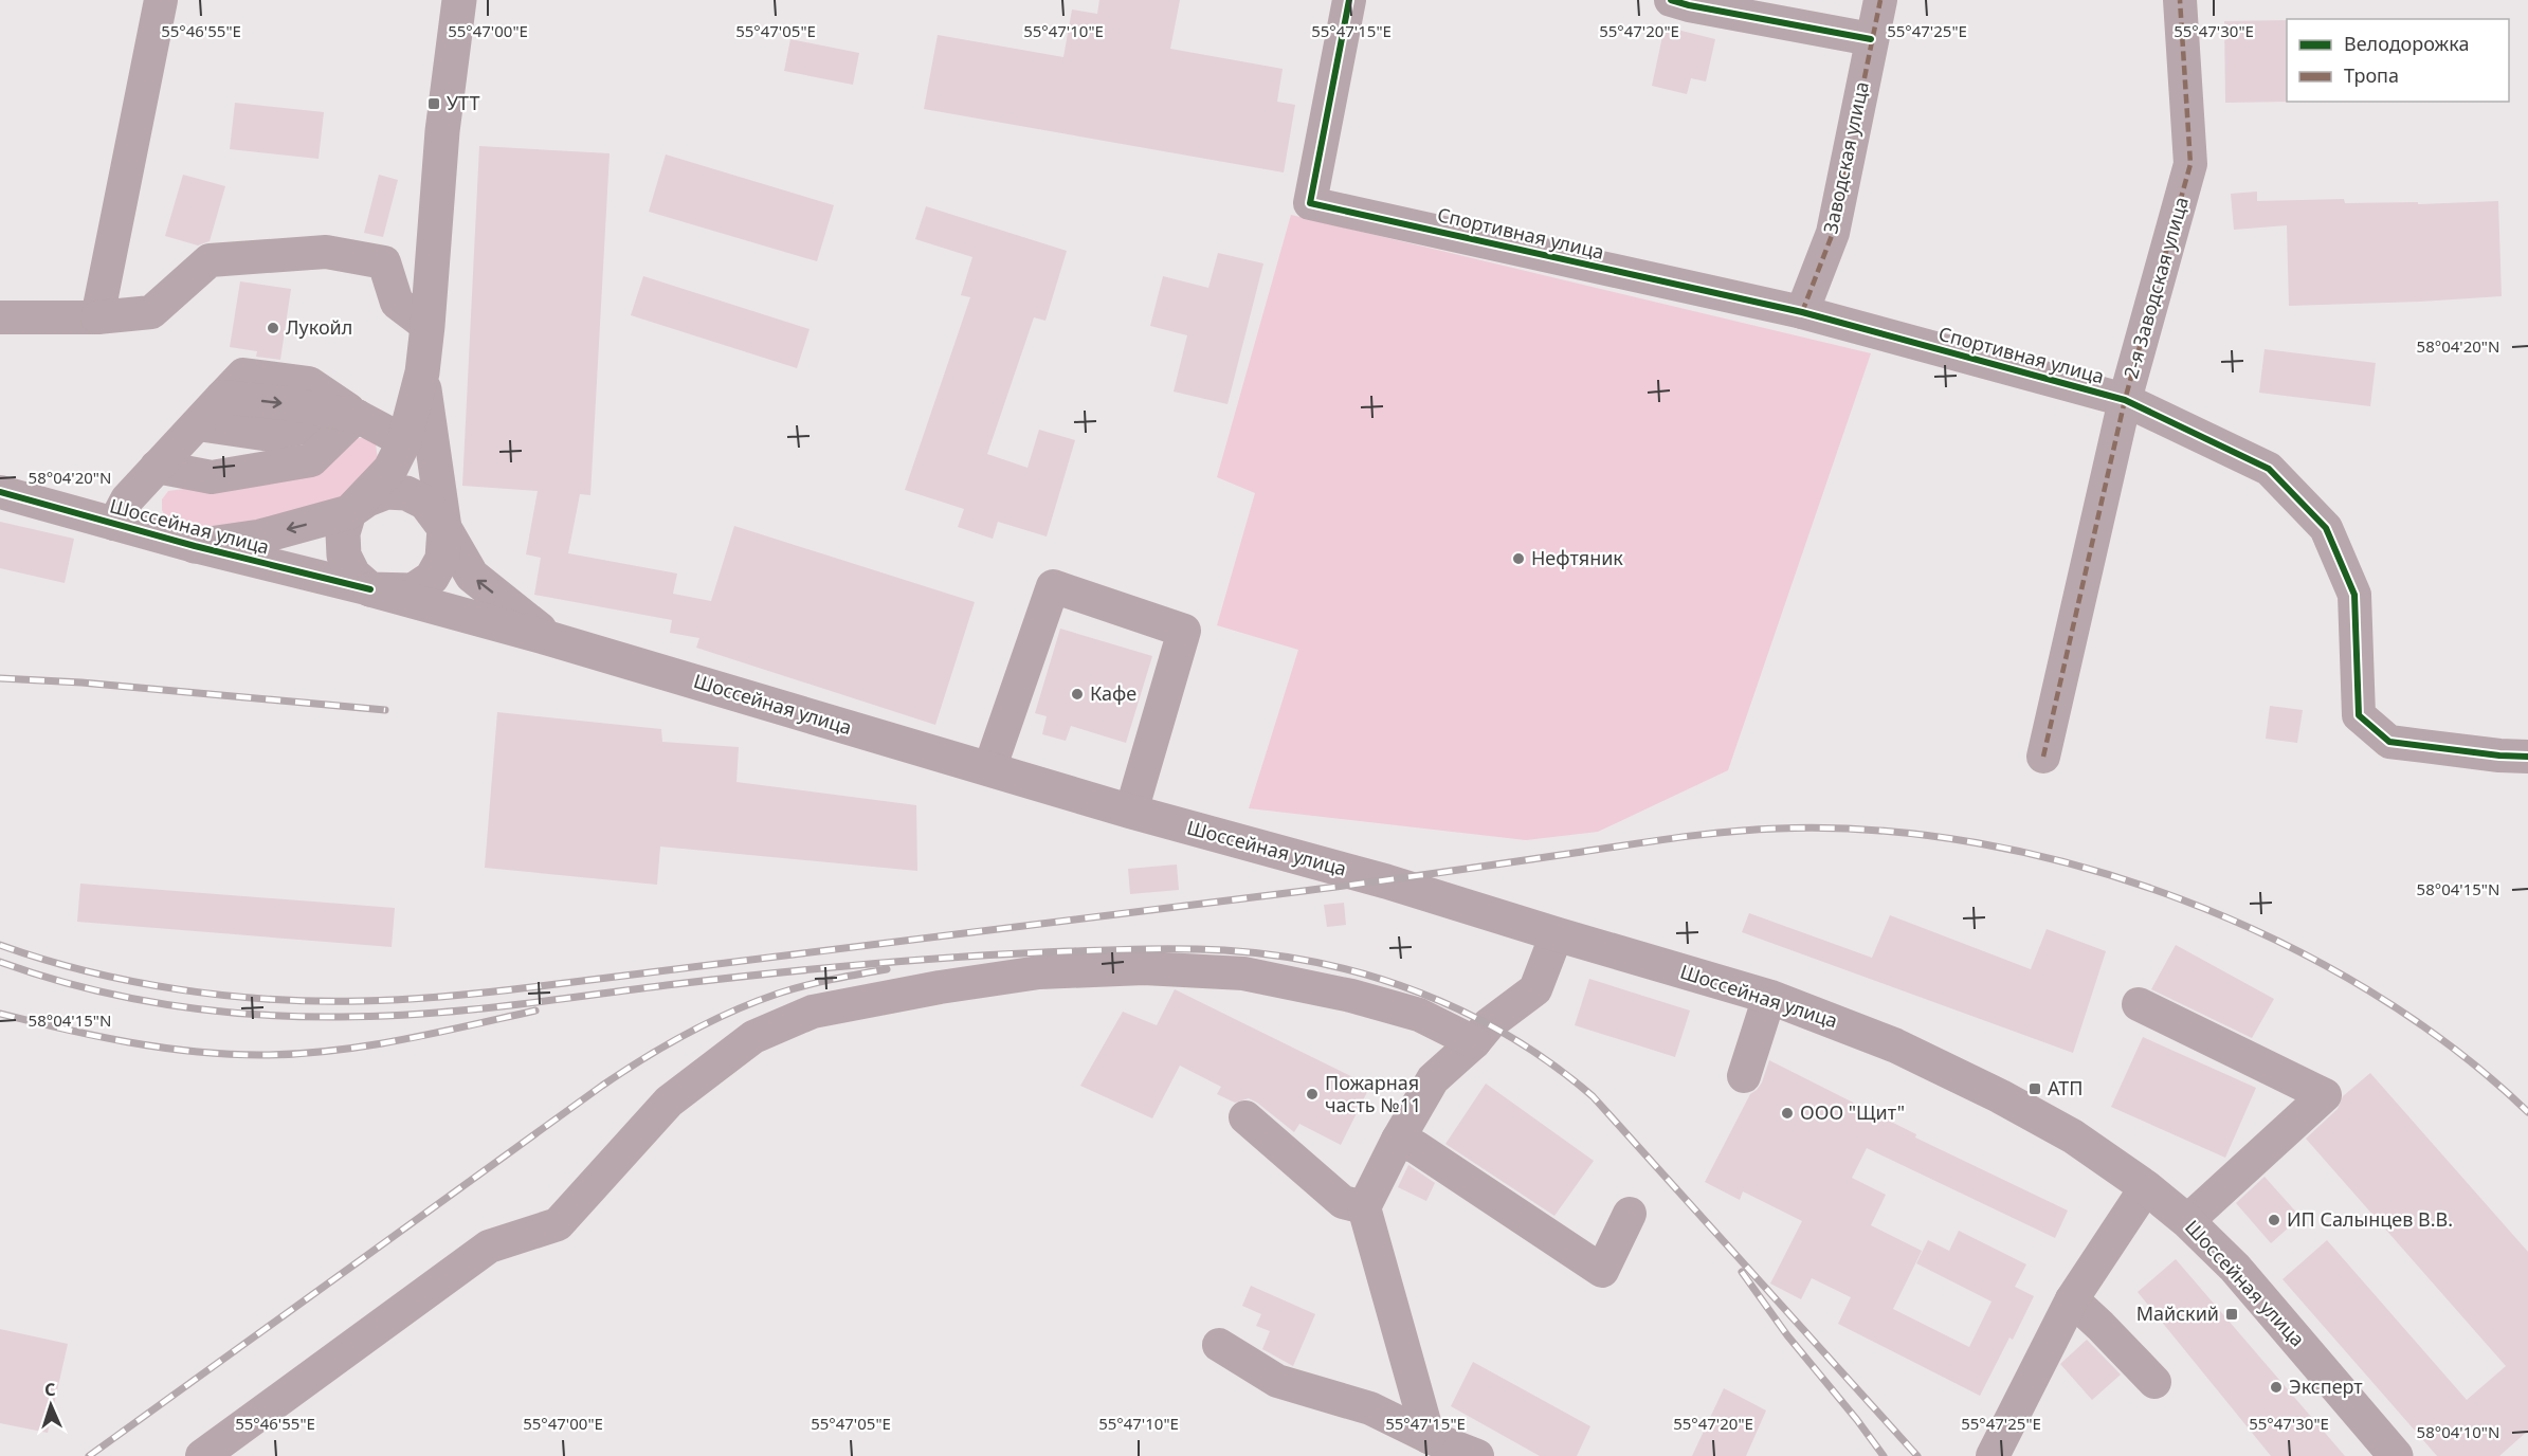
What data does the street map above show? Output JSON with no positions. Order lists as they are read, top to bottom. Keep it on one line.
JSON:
{"streets":{"main road":["Шоссейная улица"],"street":["Заводская улица","Спортивная улица","2-я Заводская улица"]},"crossings":[["Заводская улица","Спортивная улица"],["Спортивная улица","2-я Заводская улица"]],"places":{"transit":["УТТ","АТП","Майский"],"other":["Лукойл","Нефтяник","Кафе","Пожарная часть №11","ООО \"Щит\"","ИП Салынцев В.В.","Эксперт"]},"legend":["Велодорожка","Тропа"],"north":"top","coordinates":["55°46'55\"E","55°47'00\"E","55°47'05\"E","55°47'10\"E","55°47'15\"E","55°47'20\"E","55°47'25\"E","55°47'30\"E","58°04'20\"N","58°04'15\"N","58°04'10\"N"]}
